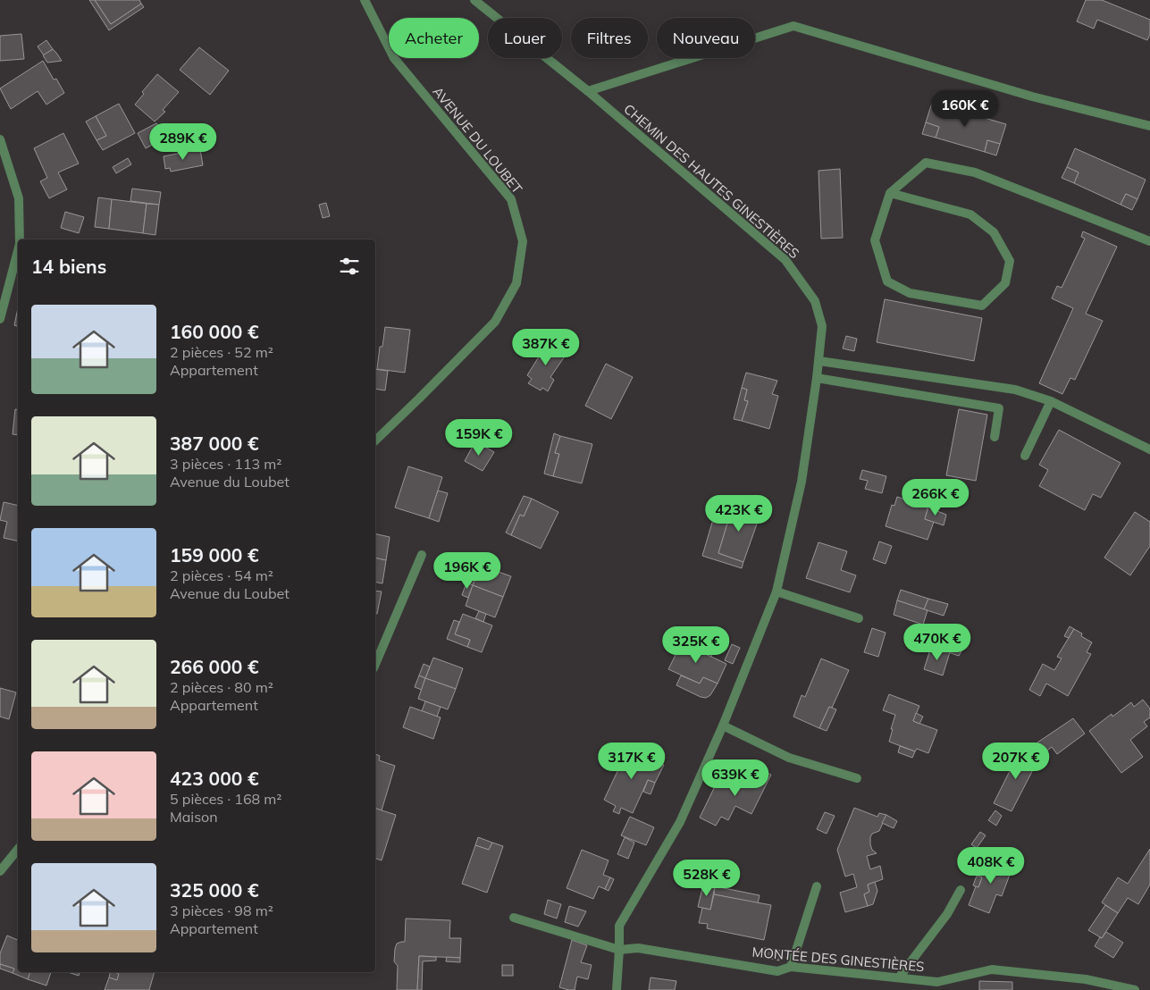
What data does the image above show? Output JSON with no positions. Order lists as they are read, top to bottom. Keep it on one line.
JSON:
{"streets":{"street":["AVENUE DU LOUBET","CHEMIN DES HAUTES GINESTIÈRES","MONTÉE DES GINESTIÈRES"]},"crossings":[["CHEMIN DES HAUTES GINESTIÈRES","MONTÉE DES GINESTIÈRES"]],"page":{"chip":["Acheter","Louer","Filtres","Nouveau"],"price":["160K €","289K €","387K €","159K €","266K €","423K €","196K €","470K €","325K €","317K €","207K €","639K €","408K €","528K €"],"heading":"14 biens","list":[{"name":"160 000 €","note":"2 pièces · 52 m² · Appartement"},{"name":"387 000 €","note":"3 pièces · 113 m² · Avenue du Loubet"},{"name":"159 000 €","note":"2 pièces · 54 m² · Avenue du Loubet"},{"name":"266 000 €","note":"2 pièces · 80 m² · Appartement"},{"name":"423 000 €","note":"5 pièces · 168 m² · Maison"},{"name":"325 000 €","note":"3 pièces · 98 m² · Appartement"}]}}
